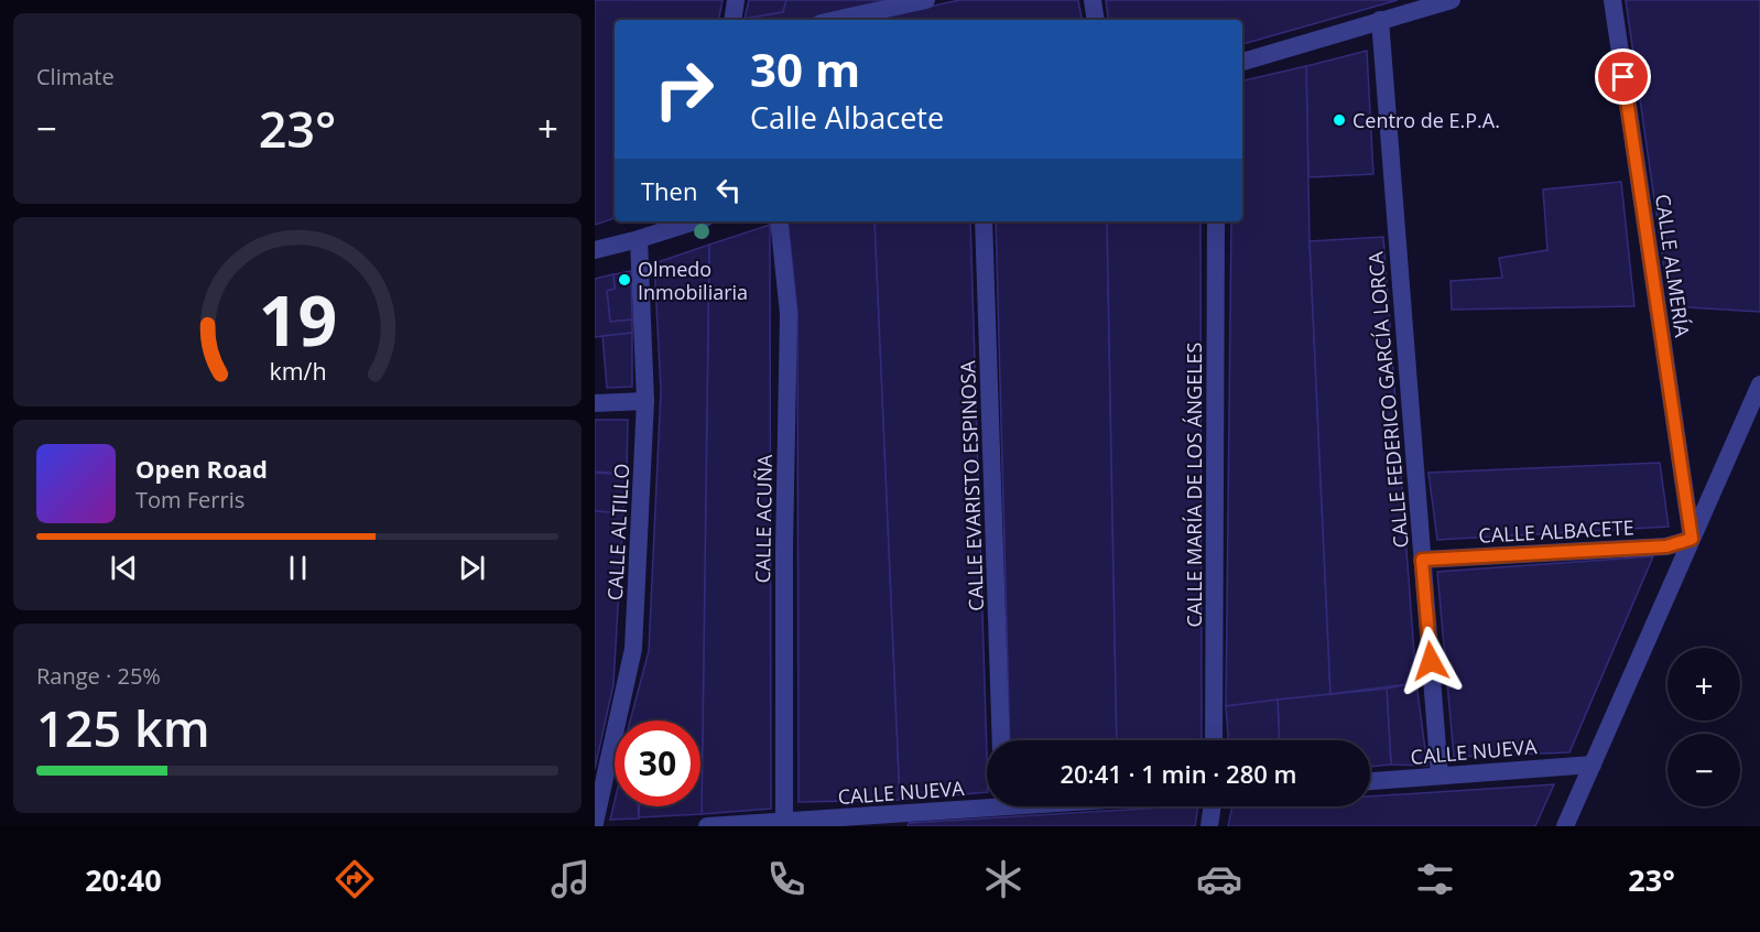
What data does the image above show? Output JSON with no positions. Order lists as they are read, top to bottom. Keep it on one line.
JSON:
{"streets":{"street":["CALLE ALMERÍA","CALLE FEDERICO GARCÍA LORCA","CALLE MARÍA DE LOS ÁNGELES","CALLE EVARISTO ESPINOSA","CALLE ACUÑA","CALLE ALBACETE","CALLE ALTILLO","CALLE NUEVA"]},"crossings":[["CALLE ALMERÍA","CALLE ALBACETE"],["CALLE FEDERICO GARCÍA LORCA","CALLE ALBACETE"],["CALLE FEDERICO GARCÍA LORCA","CALLE NUEVA"],["CALLE ACUÑA","CALLE NUEVA"]],"places":["Centro de E.P.A.","Olmedo Inmobiliaria"],"page":{"tile":["Climate",["Range · 25%","125 km"]],"turn":["30 m","Calle Albacete"],"heat":["−","23°","+"],"then":"Then","song":["Open Road","Tom Ferris"],"map_buttons":["+","−"],"limit":"30","trip":"20:41 · 1 min · 280 m","tabs":["20:40","23°"],"gauge":["19","km/h"]}}
